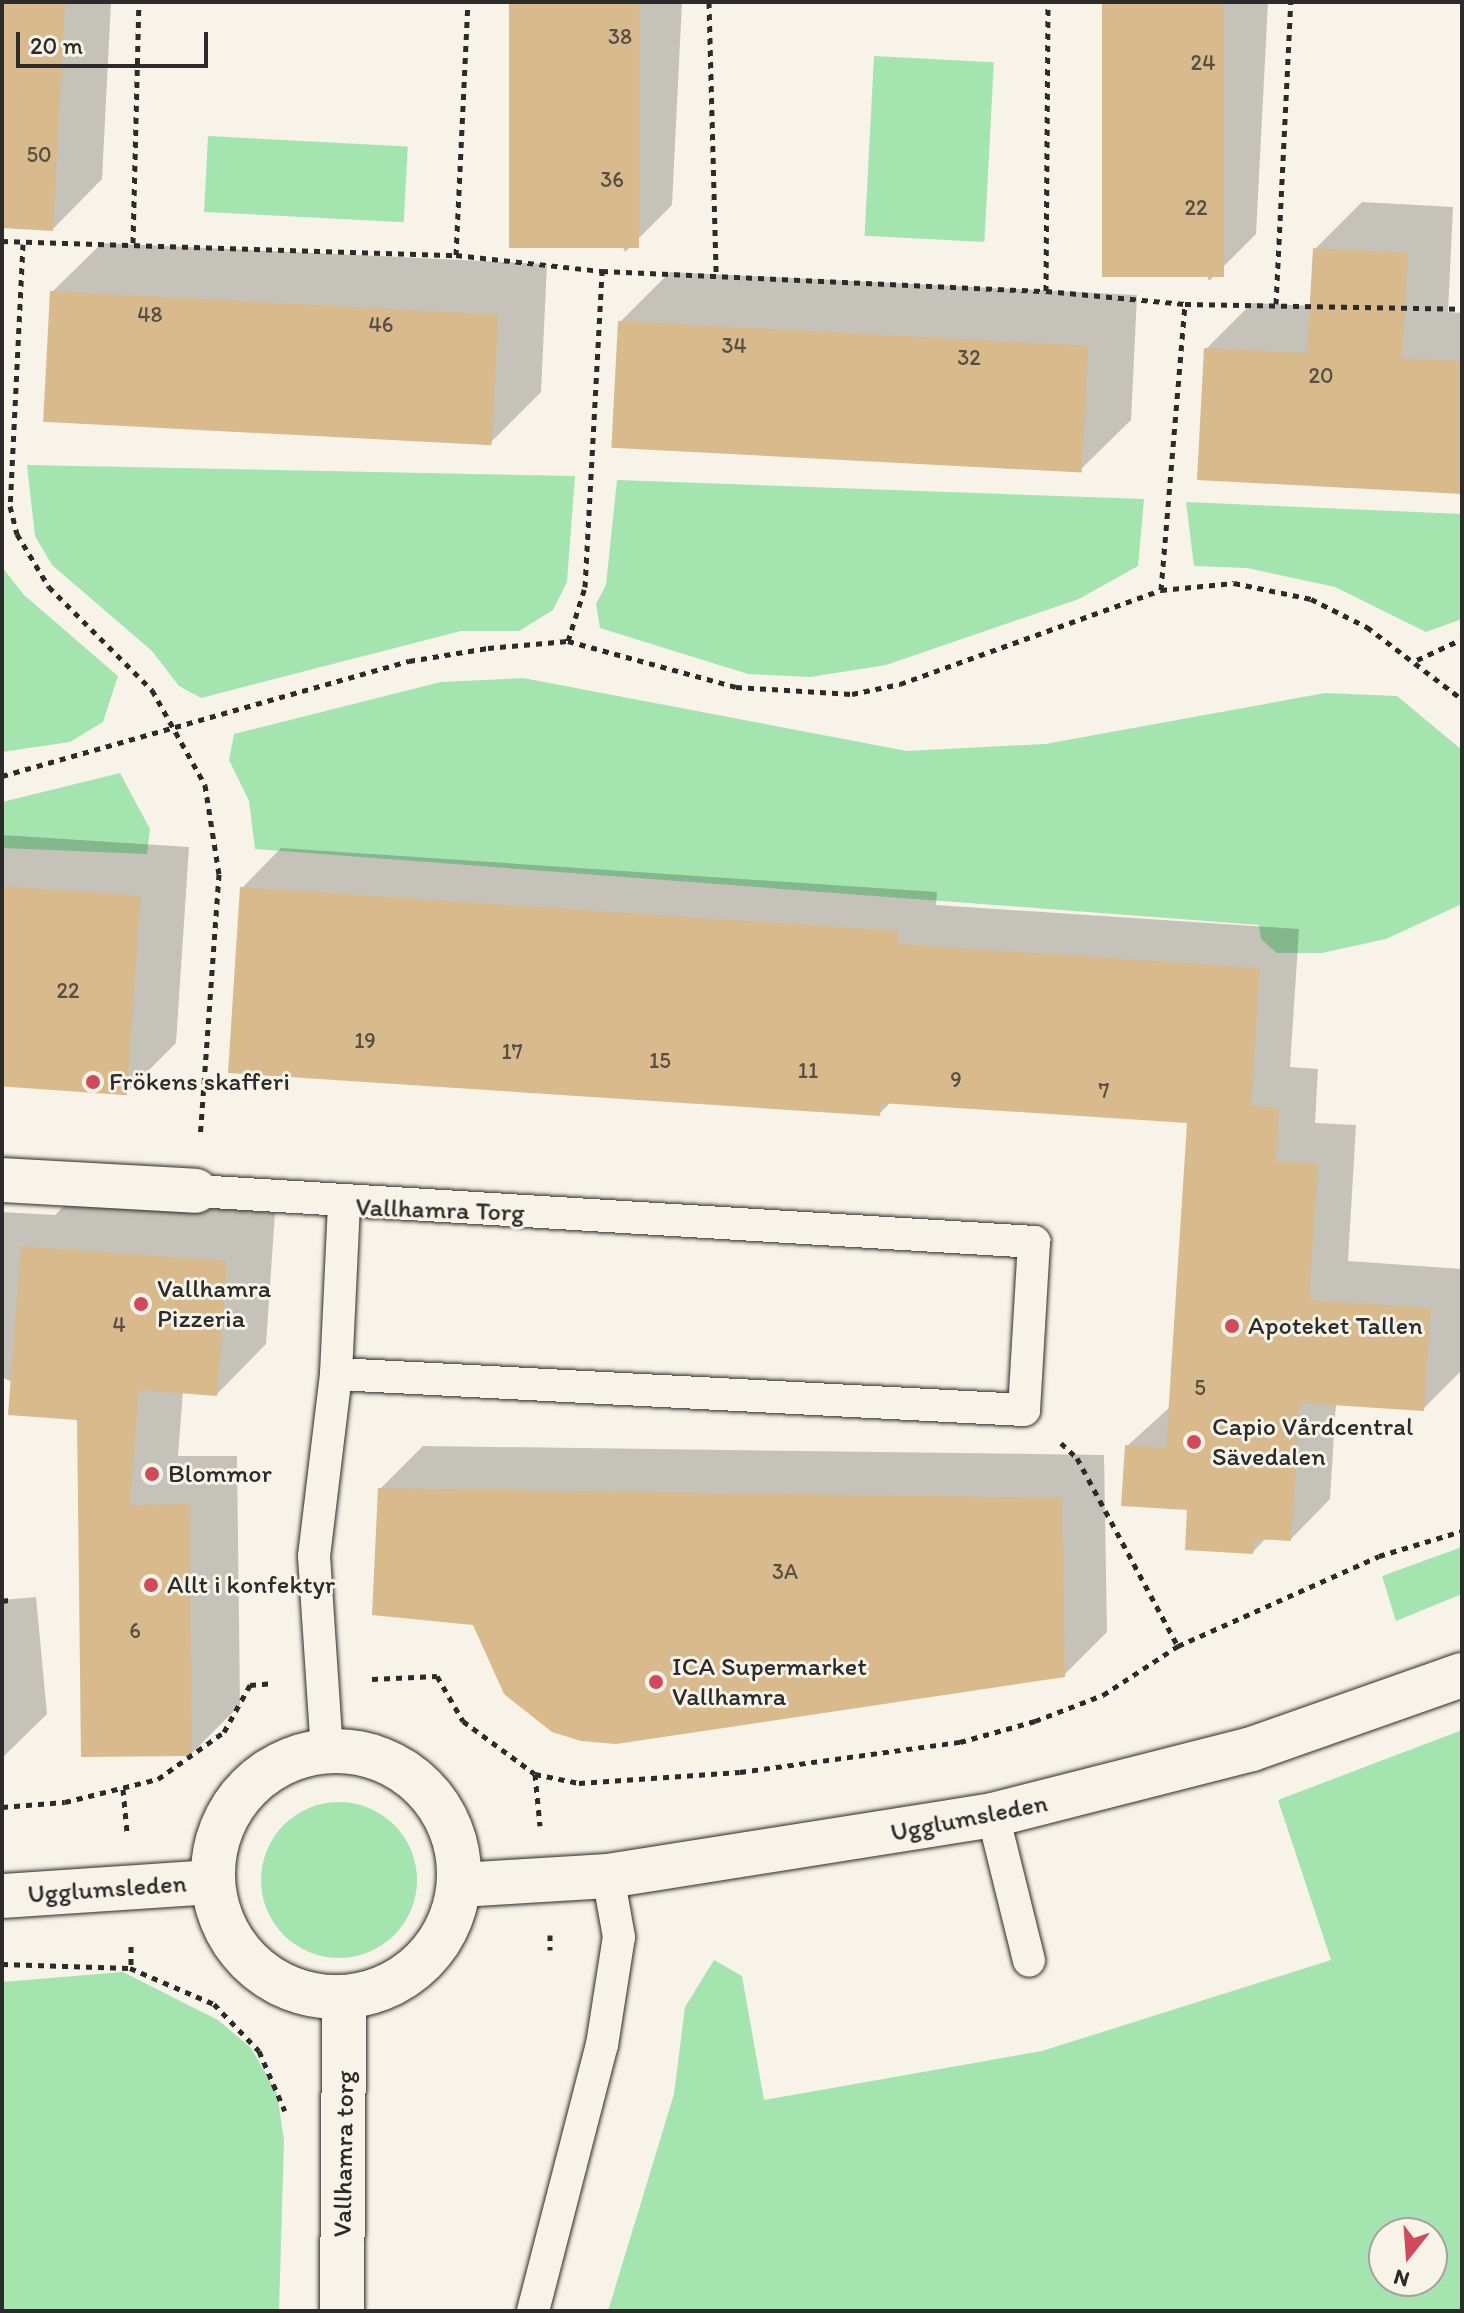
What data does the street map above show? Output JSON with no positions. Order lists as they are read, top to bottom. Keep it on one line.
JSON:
{"streets":{"street":["Ugglumsleden","Vallhamra torg"],"lane":["Vallhamra Torg"]},"crossings":[["Vallhamra Torg","Ugglumsleden"],["Vallhamra Torg","Vallhamra torg"],["Ugglumsleden","Vallhamra torg"]],"places":["Frökens skafferi","Vallhamra Pizzeria","Apoteket Tallen","Capio Vårdcentral Sävedalen","Blommor","Allt i konfektyr","ICA Supermarket Vallhamra"],"house_numbers":["38","24","50","36","22","48","46","34","32","20","22","19","17","15","11","9","7","4","5","3A","6"],"scale_bar":"20 m","north":"bottom"}
